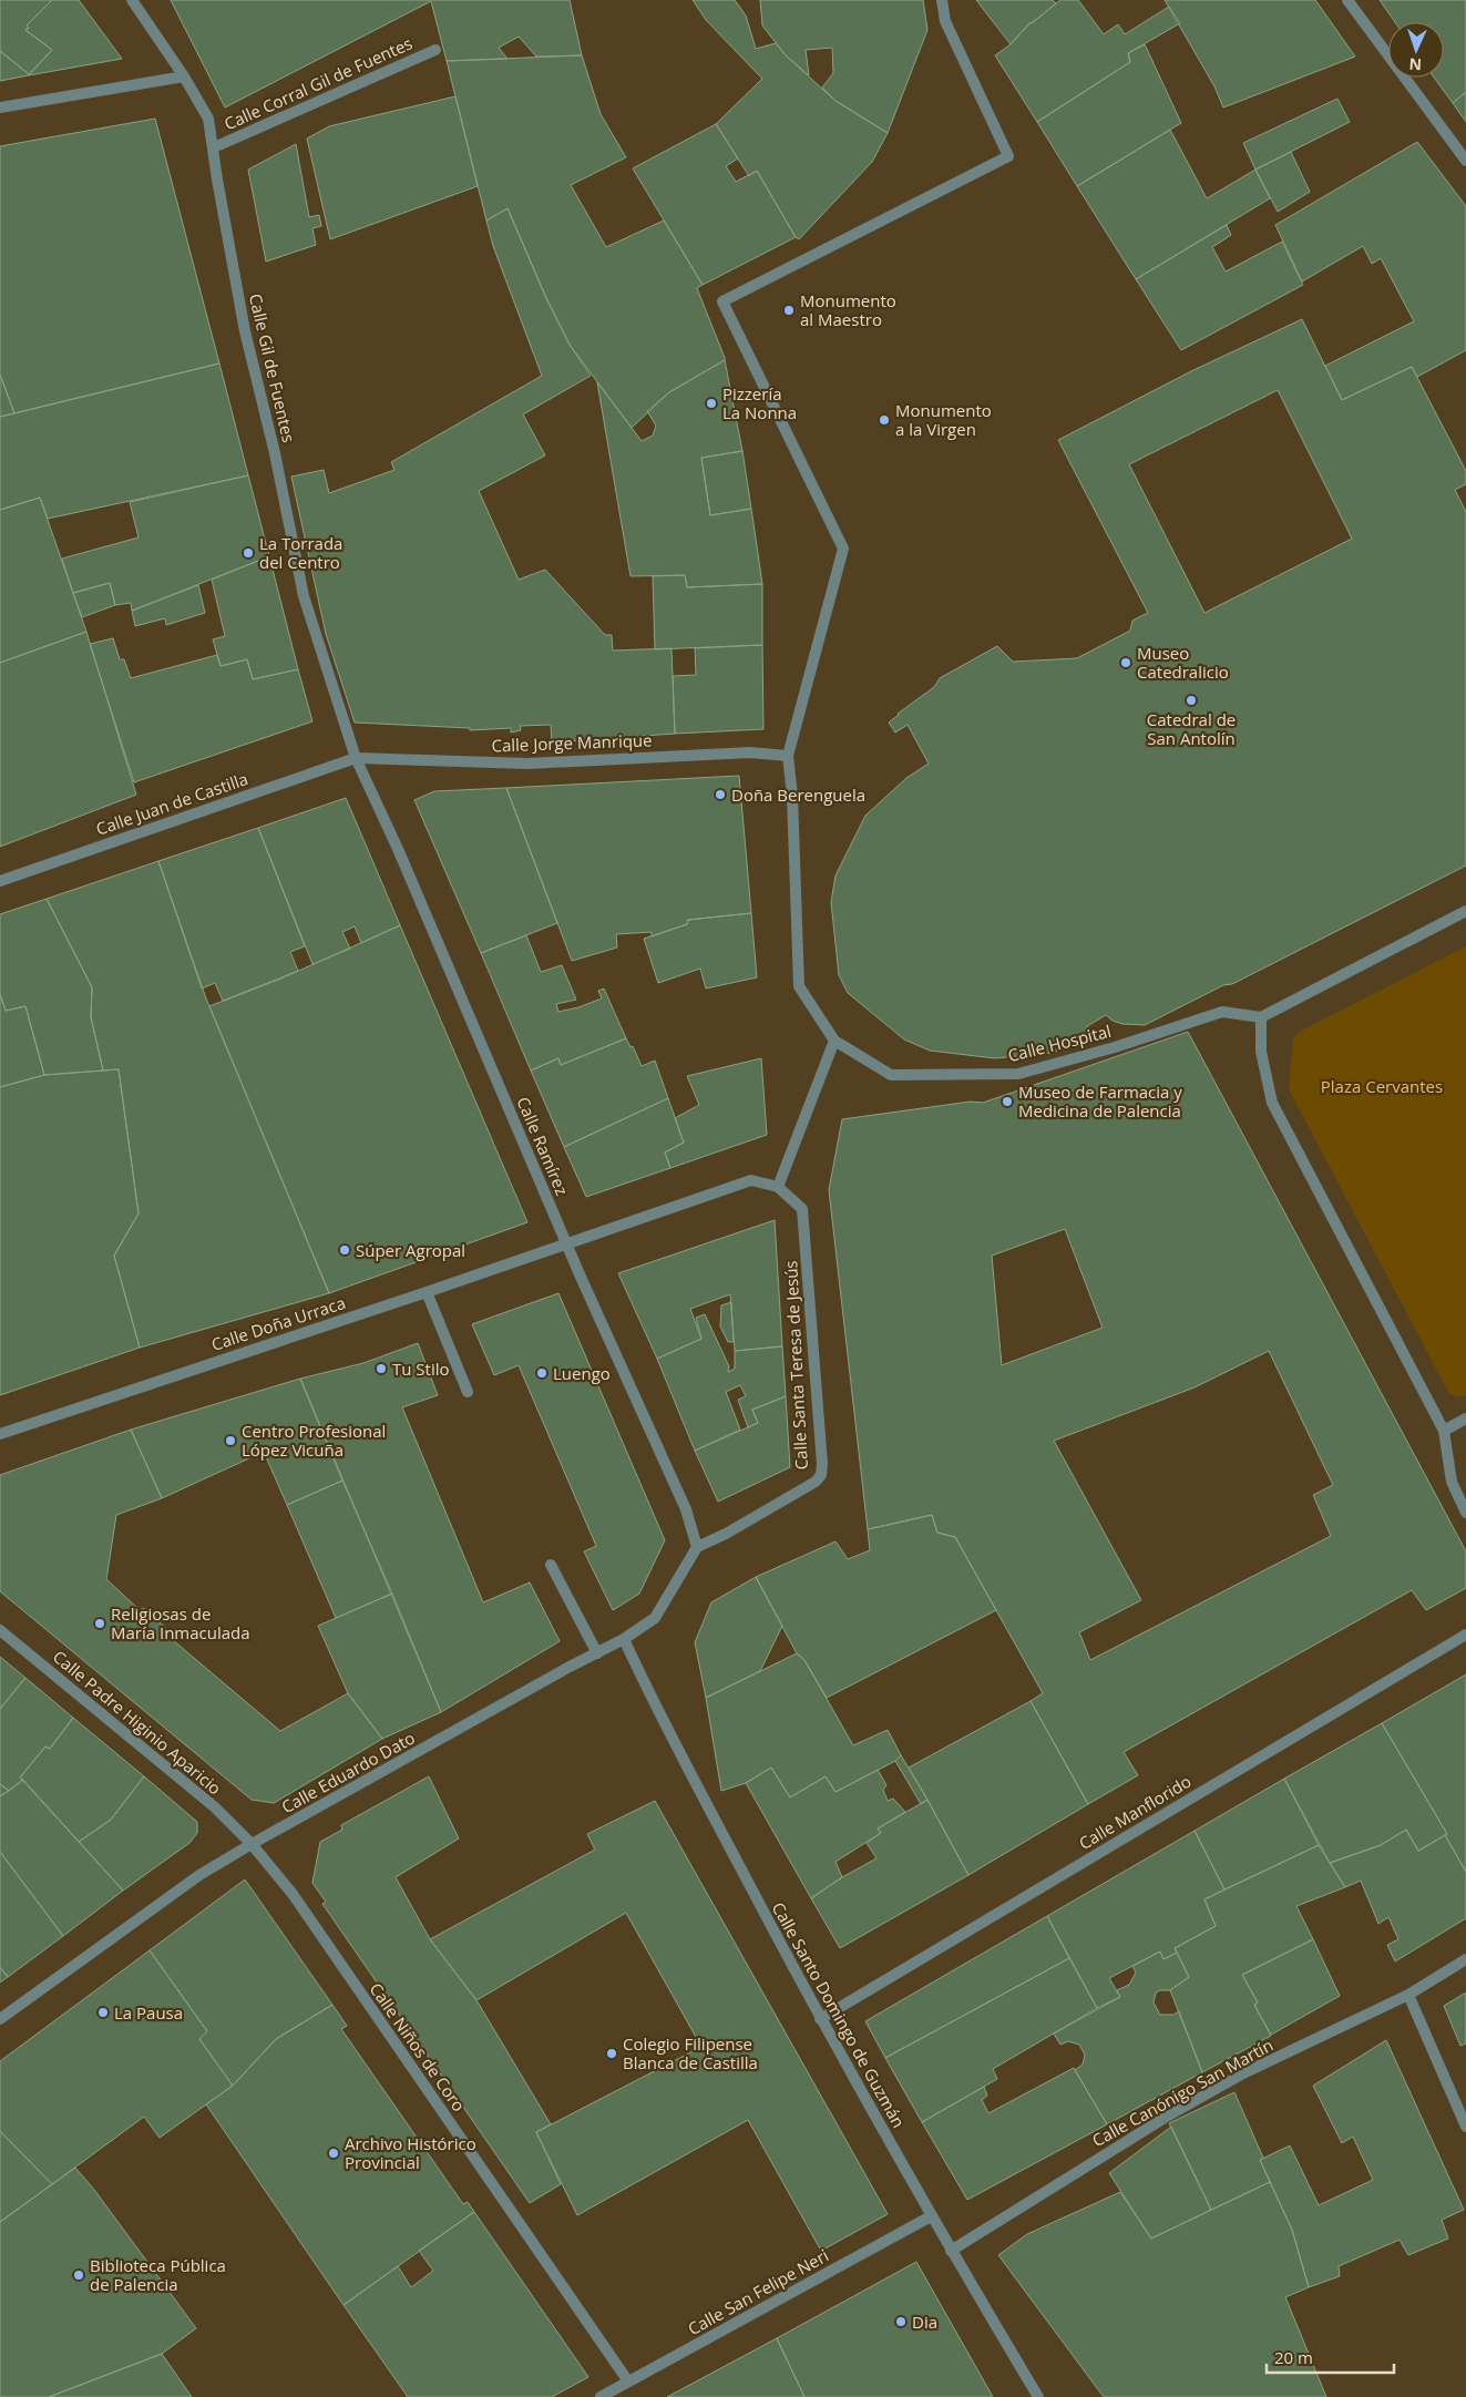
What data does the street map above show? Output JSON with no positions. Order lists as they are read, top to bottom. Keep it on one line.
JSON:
{"streets":{"street":["Calle Corral Gil de Fuentes","Calle Gil de Fuentes","Calle Jorge Manrique","Calle Juan de Castilla","Calle Hospital","Calle Ramírez","Calle Doña Urraca","Calle Santa Teresa de Jesús","Calle Padre Higinio Aparicio","Calle Eduardo Dato","Calle Manflorido","Calle Santo Domingo de Guzmán","Calle Niños de Coro","Calle Canónigo San Martín","Calle San Felipe Neri"]},"crossings":[["Calle Corral Gil de Fuentes","Calle Gil de Fuentes"],["Calle Gil de Fuentes","Calle Jorge Manrique"],["Calle Gil de Fuentes","Calle Juan de Castilla"],["Calle Gil de Fuentes","Calle Ramírez"],["Calle Jorge Manrique","Calle Juan de Castilla"],["Calle Jorge Manrique","Calle Hospital"],["Calle Jorge Manrique","Calle Ramírez"],["Calle Juan de Castilla","Calle Ramírez"],["Calle Ramírez","Calle Doña Urraca"],["Calle Ramírez","Calle Santa Teresa de Jesús"],["Calle Ramírez","Calle Eduardo Dato"],["Calle Doña Urraca","Calle Santa Teresa de Jesús"],["Calle Santa Teresa de Jesús","Calle Eduardo Dato"],["Calle Padre Higinio Aparicio","Calle Eduardo Dato"],["Calle Padre Higinio Aparicio","Calle Niños de Coro"],["Calle Eduardo Dato","Calle Santo Domingo de Guzmán"],["Calle Eduardo Dato","Calle Niños de Coro"],["Calle Manflorido","Calle Santo Domingo de Guzmán"],["Calle Santo Domingo de Guzmán","Calle Canónigo San Martín"],["Calle Santo Domingo de Guzmán","Calle San Felipe Neri"],["Calle Niños de Coro","Calle San Felipe Neri"]],"parks":["Plaza Cervantes"],"places":["Monumento al Maestro","Pizzería La Nonna","Monumento a la Virgen","La Torrada del Centro","Museo Catedralicio","Catedral de San Antolín","Doña Berenguela","Museo de Farmacia y Medicina de Palencia","Súper Agropal","Tu Stilo","Luengo","Centro Profesional López Vicuña","Religiosas de María Inmaculada","La Pausa","Colegio Filipense Blanca de Castilla","Archivo Histórico Provincial","Biblioteca Pública de Palencia","Dia"],"scale_bar":"20 m","north":"bottom"}
